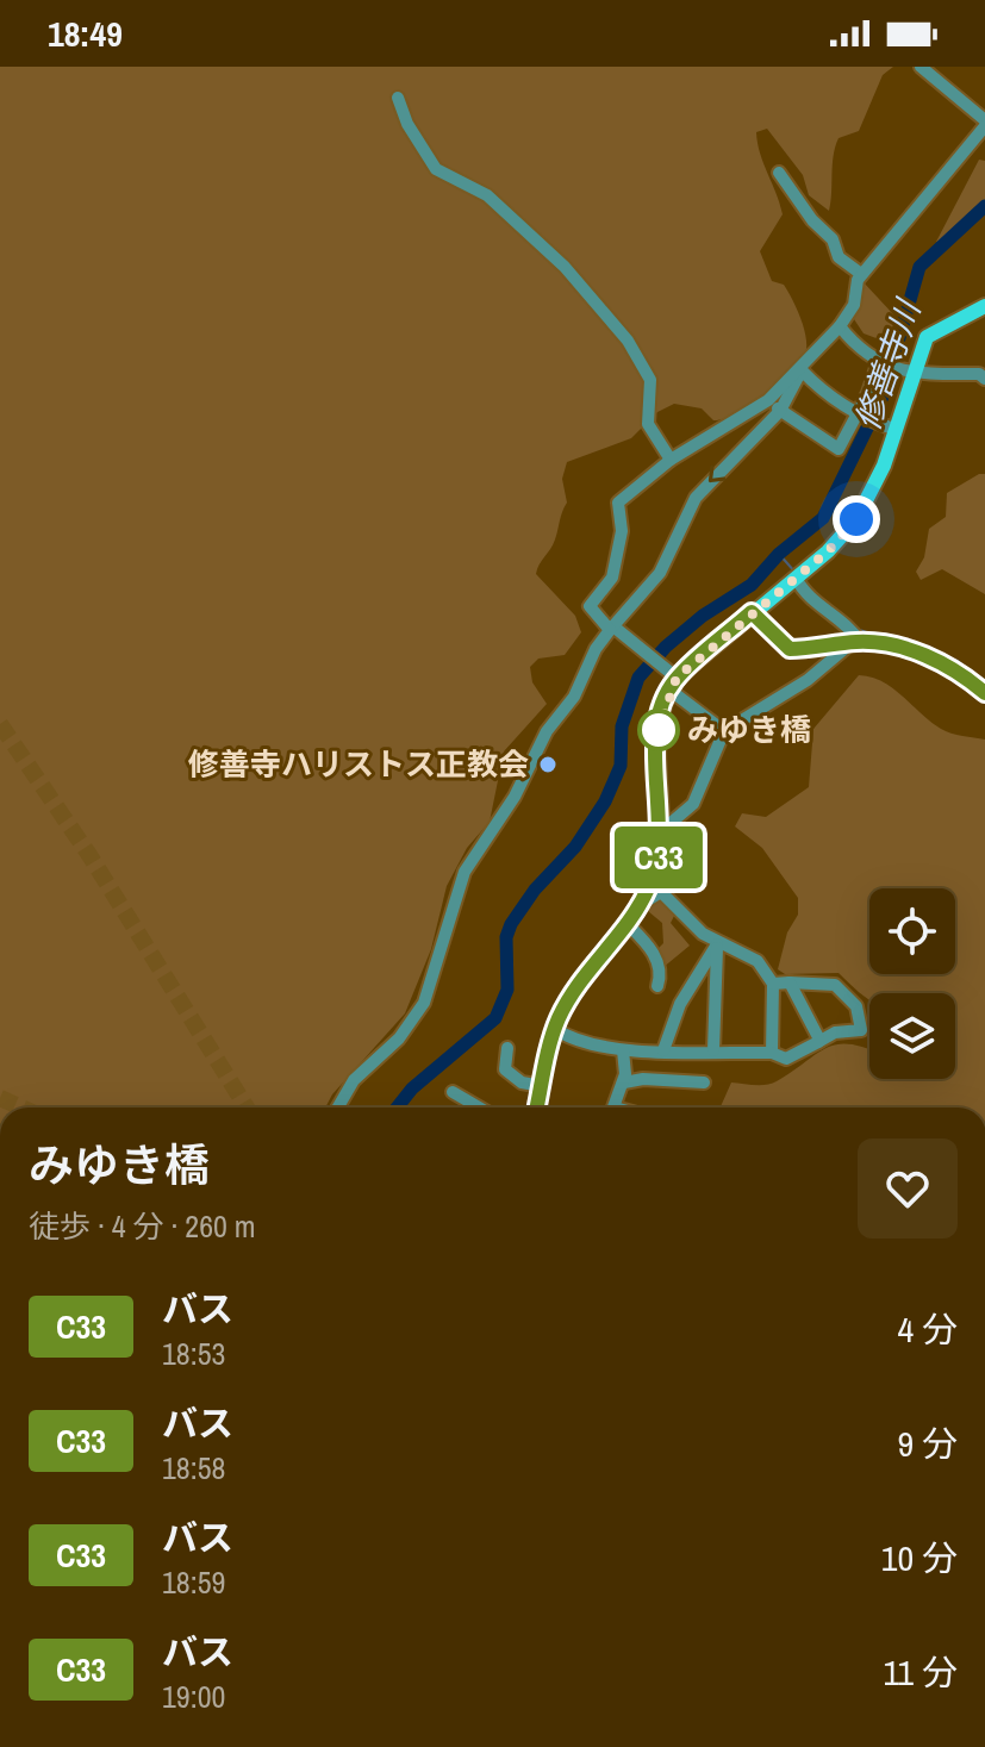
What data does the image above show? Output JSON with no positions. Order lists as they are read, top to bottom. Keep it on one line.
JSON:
{"water":["修善寺川"],"places":["みゆき橋","修善寺ハリストス正教会"],"lines":["bus line C33"],"page":{"status":"18:49","on_map":"C33","heading":["みゆき橋","徒歩 · 4 分 · 260 m"],"list":[{"mark":"C33","name":"バス","note":"18:53","value":"4 分"},{"mark":"C33","name":"バス","note":"18:58","value":"9 分"},{"mark":"C33","name":"バス","note":"18:59","value":"10 分"},{"mark":"C33","name":"バス","note":"19:00","value":"11 分"}]}}
